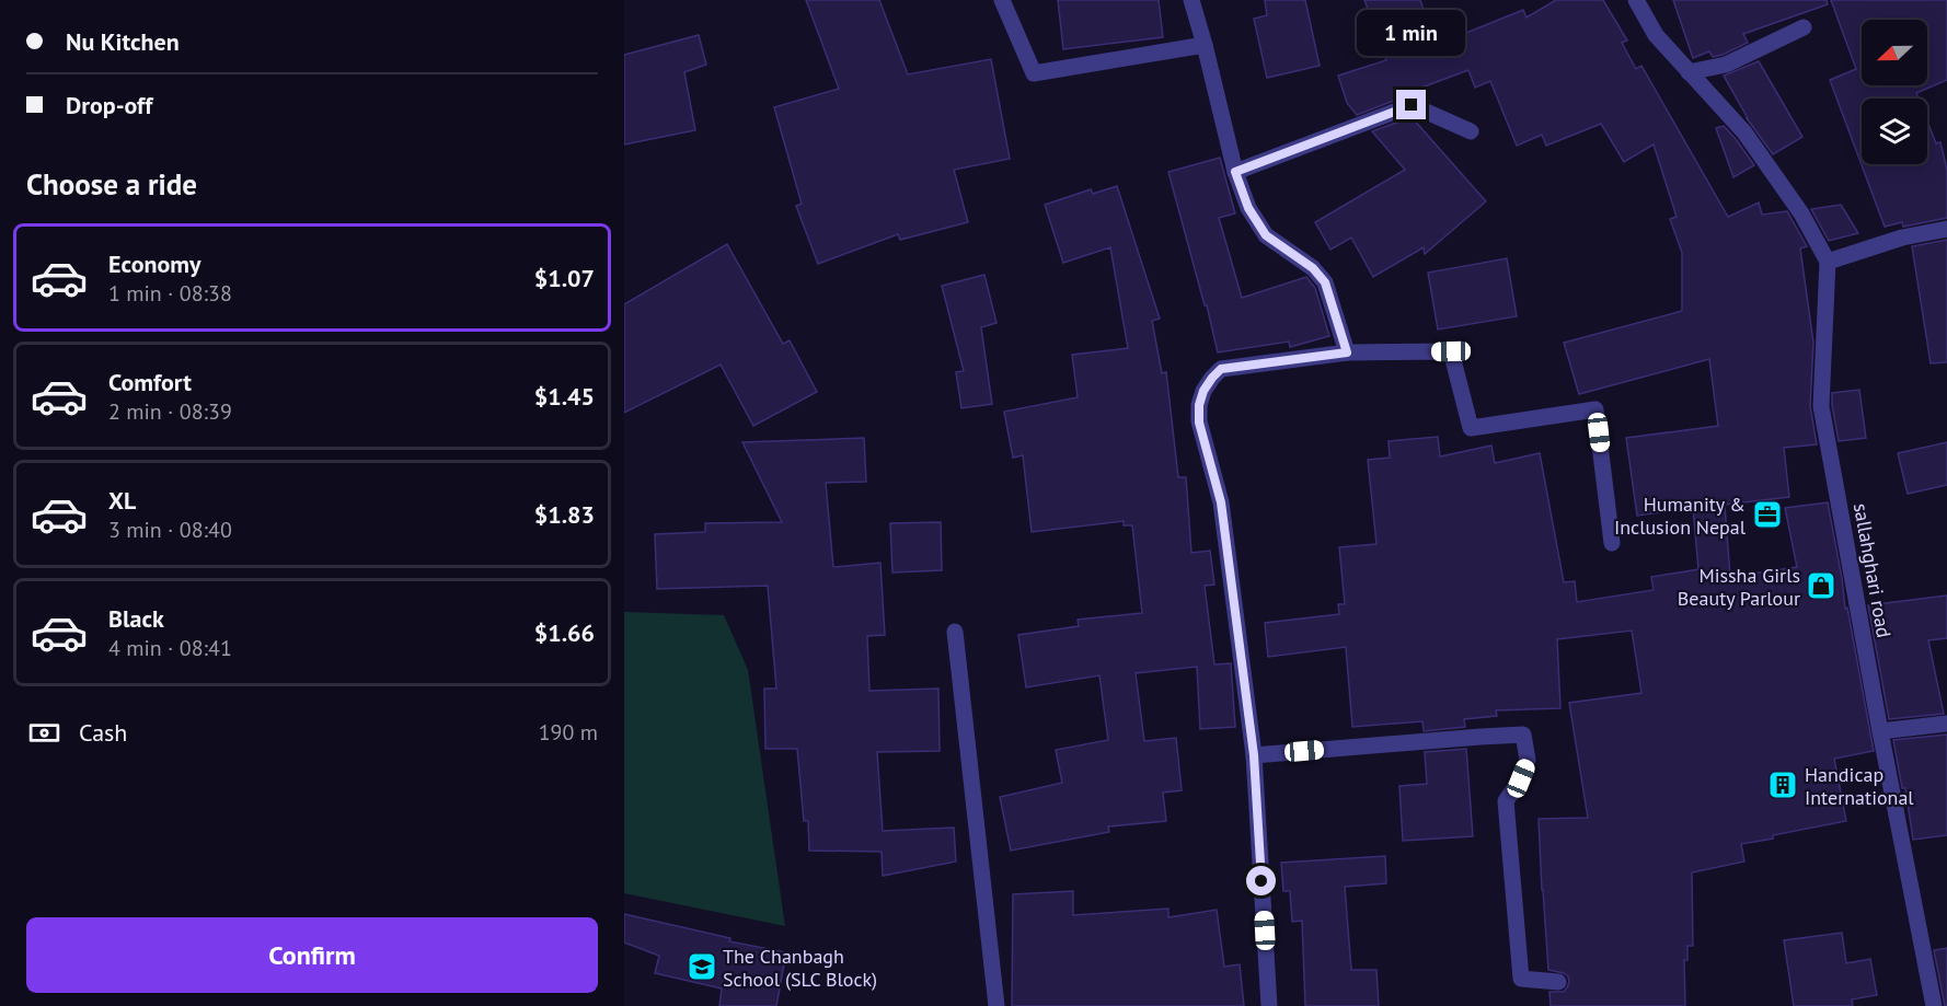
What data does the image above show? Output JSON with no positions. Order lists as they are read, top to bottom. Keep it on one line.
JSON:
{"streets":{"street":["sallahghari road"]},"places":{"office":["Humanity & Inclusion Nepal"],"shop":["Missha Girls Beauty Parlour"],"building":["Handicap International"],"school or university":["The Chanbagh School (SLC Block)"]},"north":"left","page":{"banner":["Nu Kitchen","Drop-off"],"bubble":"1 min","heading":"Choose a ride","list":[{"name":"Economy","note":"1 min · 08:38","value":"$1.07"},{"name":"Comfort","note":"2 min · 08:39","value":"$1.45"},{"name":"XL","note":"3 min · 08:40","value":"$1.83"},{"name":"Black","note":"4 min · 08:41","value":"$1.66"}],"pay":["Cash","190 m"],"buttons":"Confirm"}}
